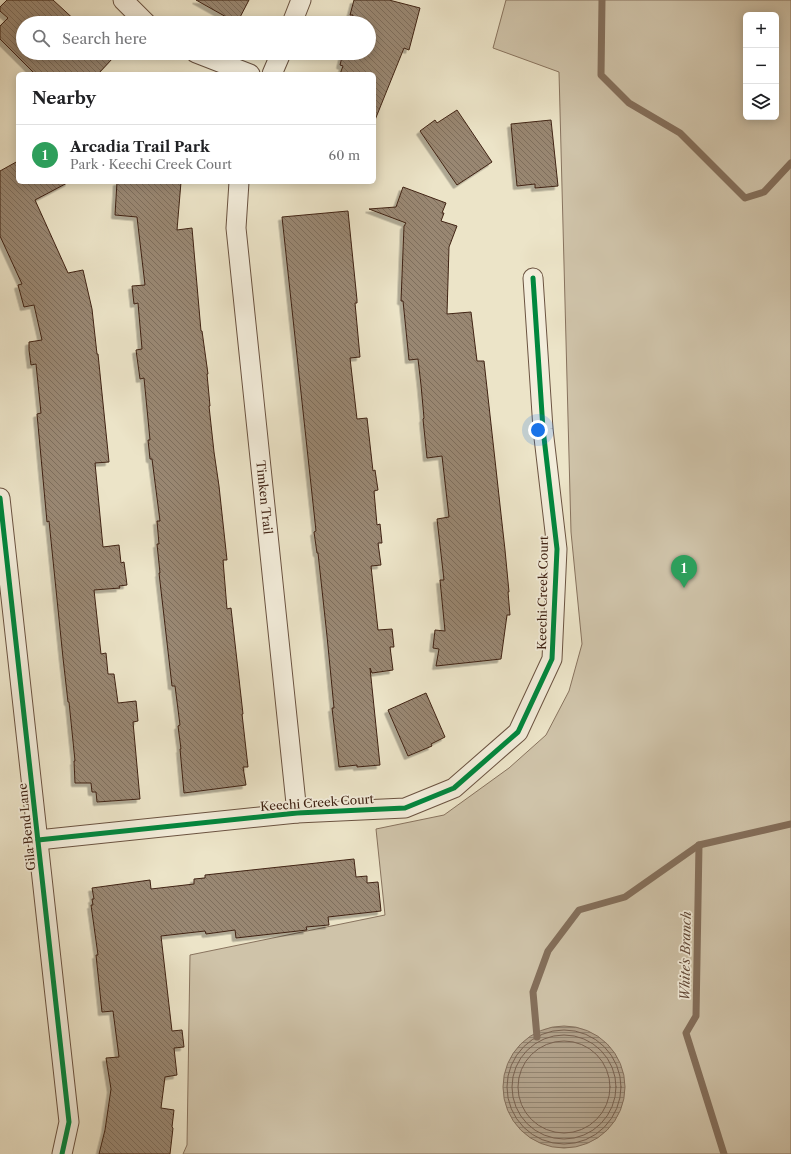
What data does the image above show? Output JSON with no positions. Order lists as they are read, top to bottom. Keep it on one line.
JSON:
{"streets":{"street":["Timken Trail","Keechi Creek Court","Gila Bend Lane"]},"crossings":[["Timken Trail","Keechi Creek Court"],["Keechi Creek Court","Gila Bend Lane"]],"water":["White's Branch"],"page":{"map_buttons":["+","−"],"search":"Search here","heading":"Nearby","list":[{"mark":"1","name":"Arcadia Trail Park","note":"Park · Keechi Creek Court","value":"60 m"}],"pins":"1"}}
